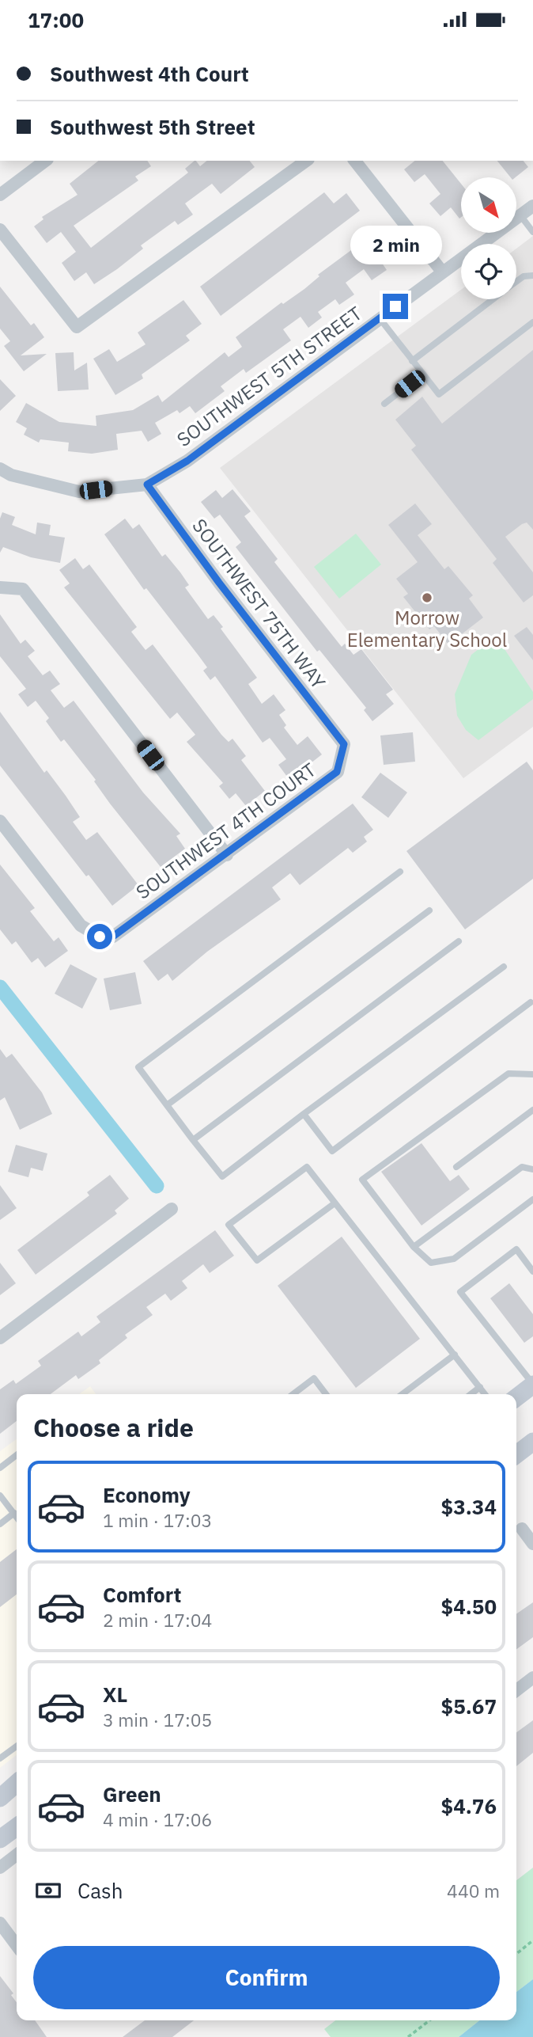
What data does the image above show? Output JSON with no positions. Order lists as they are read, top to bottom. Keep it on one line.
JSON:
{"streets":{"street":["SOUTHWEST 5TH STREET","SOUTHWEST 75TH WAY","SOUTHWEST 4TH COURT"]},"crossings":[["SOUTHWEST 5TH STREET","SOUTHWEST 75TH WAY"],["SOUTHWEST 75TH WAY","SOUTHWEST 4TH COURT"]],"places":["Morrow Elementary School"],"north":"bottom right","page":{"status":"17:00","banner":["Southwest 4th Court","Southwest 5th Street"],"bubble":"2 min","heading":"Choose a ride","list":[{"name":"Economy","note":"1 min · 17:03","value":"$3.34"},{"name":"Comfort","note":"2 min · 17:04","value":"$4.50"},{"name":"XL","note":"3 min · 17:05","value":"$5.67"},{"name":"Green","note":"4 min · 17:06","value":"$4.76"}],"pay":["Cash","440 m"],"buttons":"Confirm"}}
